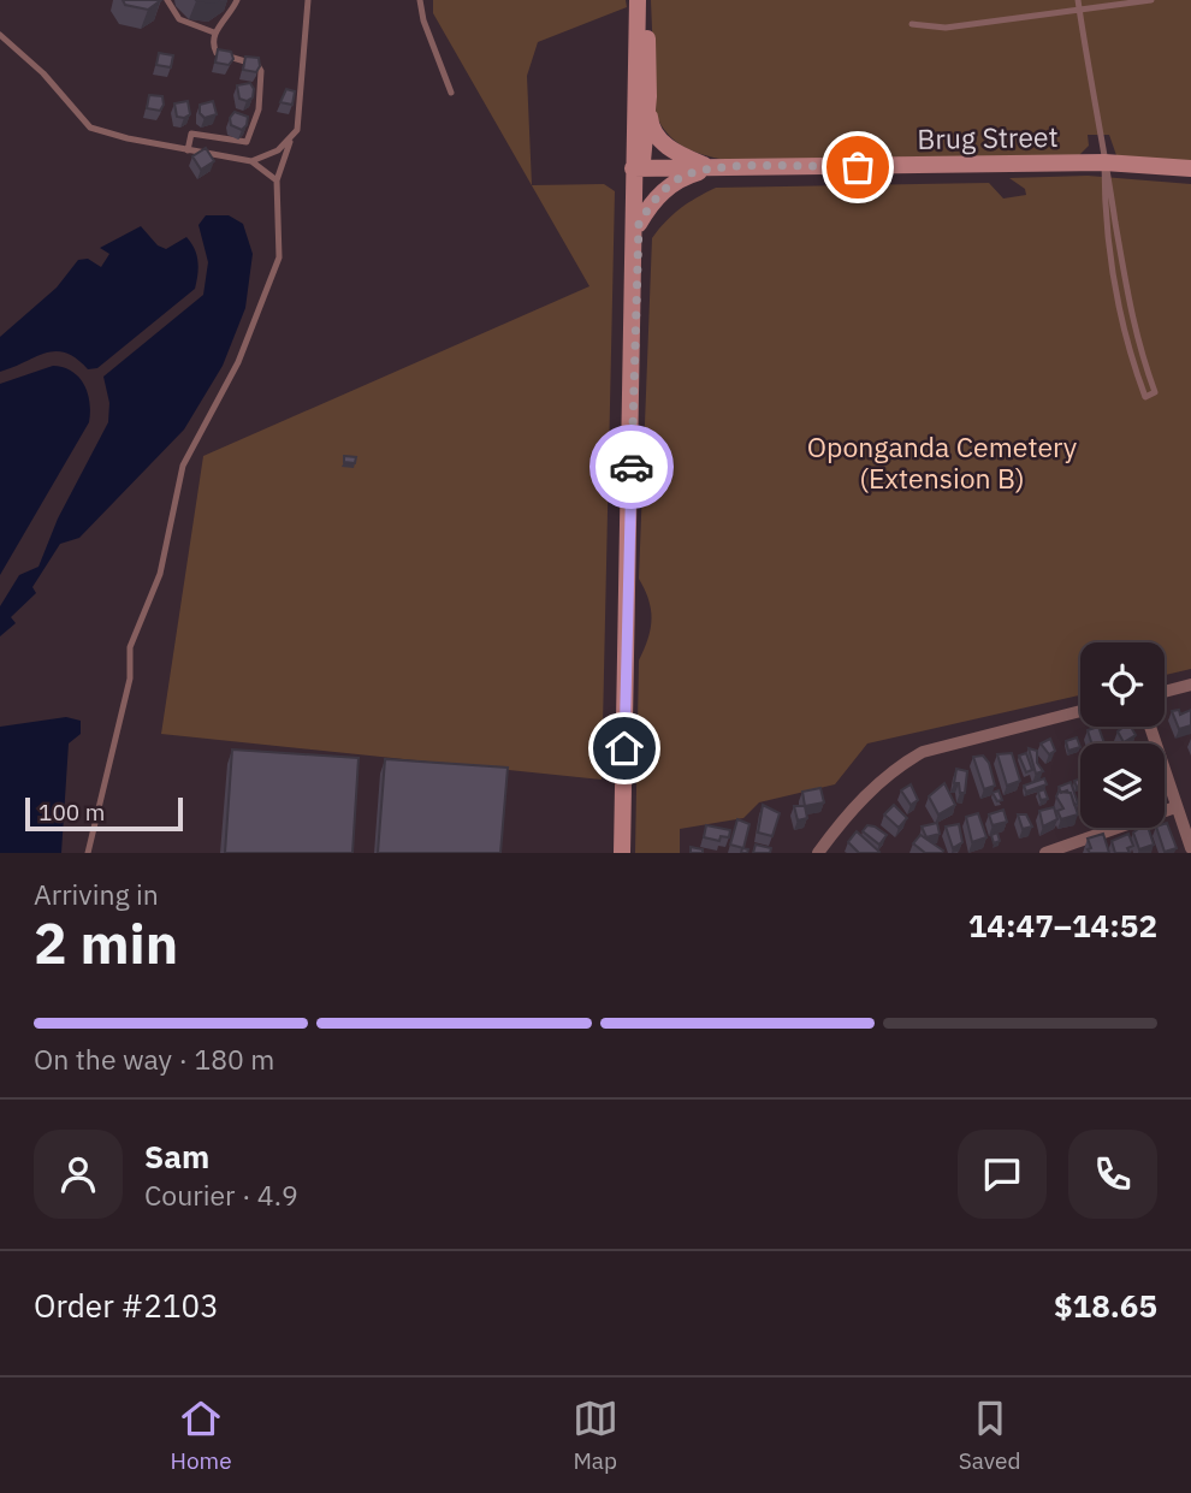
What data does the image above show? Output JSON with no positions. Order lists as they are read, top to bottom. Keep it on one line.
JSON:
{"streets":{"main road":["Brug Street"]},"parks":["Oponganda Cemetery (Extension B)"],"scale_bar":"100 m","page":{"scale":"100 m","heading":["2 min","Arriving in","14:47–14:52"],"panel":["Sam","Courier · 4.9","Order #2103","$18.65"],"bar":"On the way · 180 m","tabs":["Home","Map","Saved"]}}
